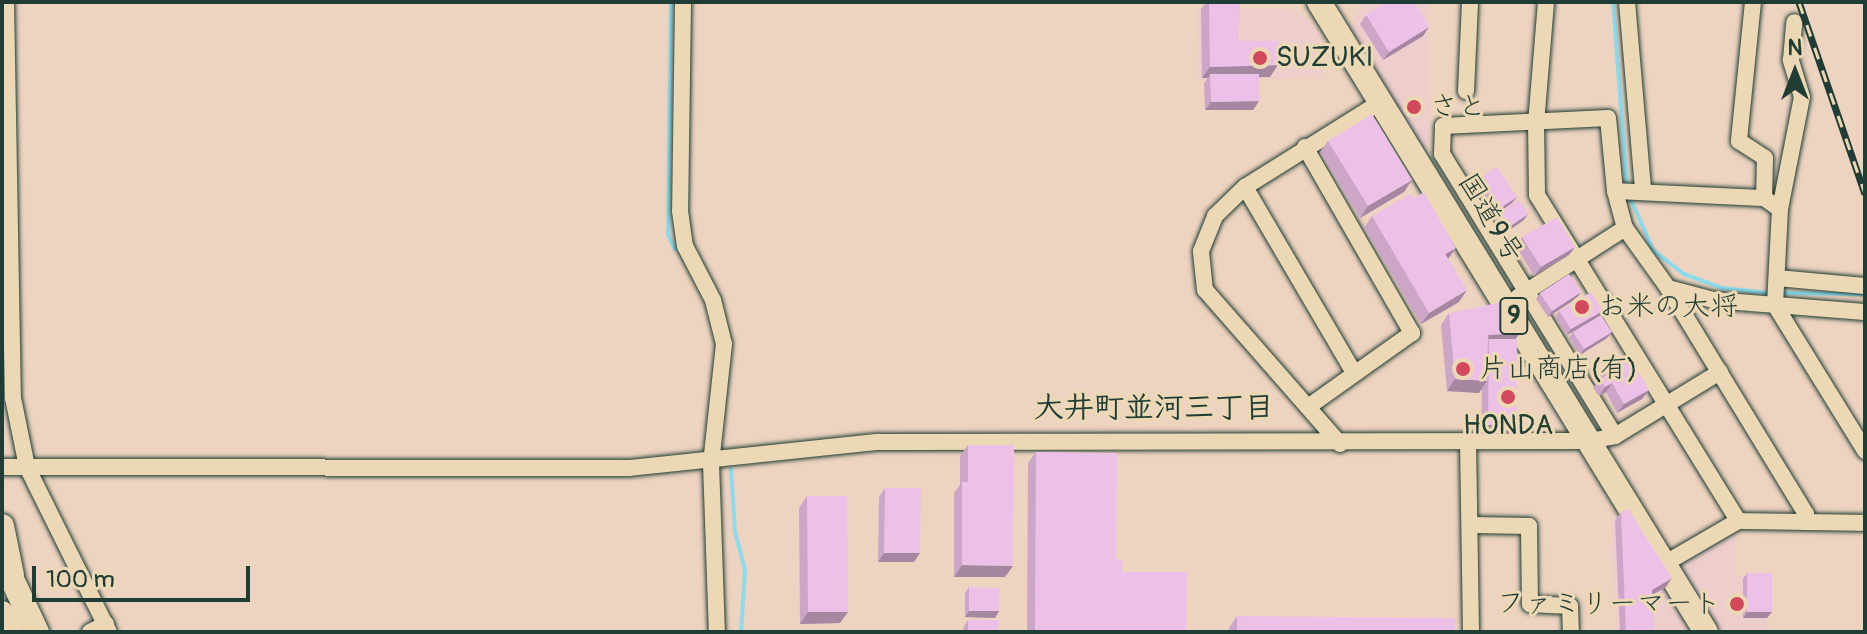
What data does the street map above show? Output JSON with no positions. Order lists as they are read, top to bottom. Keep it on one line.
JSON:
{"streets":{"highway":["国道9号","9"]},"districts":["大井町並河三丁目"],"places":["SUZUKI","さと","お米の大将","片山商店(有)","HONDA","ファミリーマート"],"scale_bar":"100 m","north":"top"}
